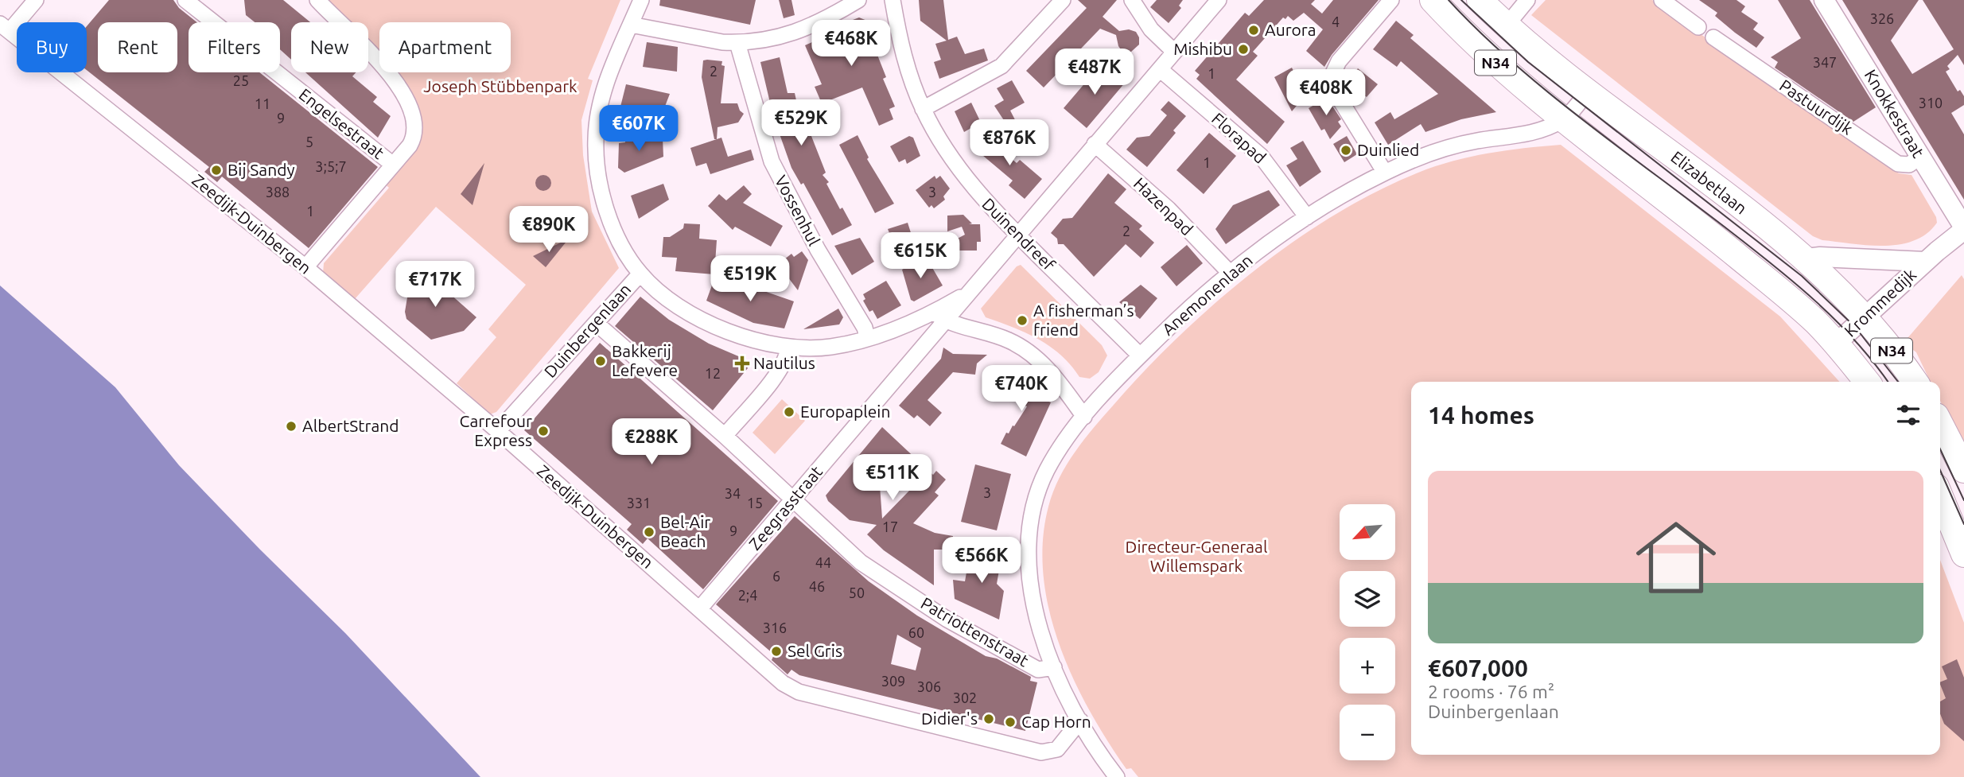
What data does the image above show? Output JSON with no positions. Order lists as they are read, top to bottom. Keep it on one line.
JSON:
{"streets":{"main road":["N34","Elizabetlaan"],"street":["Pastuurdijk","Knokkestraat","Engelsestraat","Florapad","Hazenpad","Vossenhul","Zeedijk-Duinbergen","Duinendreef","Anemonenlaan","Krommedijk","Duinbergenlaan","Zeegrasstraat","Patriottenstraat"]},"crossings":[["N34","Anemonenlaan"],["N34","Krommedijk"],["Pastuurdijk","Knokkestraat"],["Knokkestraat","Krommedijk"],["Florapad","Anemonenlaan"],["Elizabetlaan","Anemonenlaan"],["Elizabetlaan","Krommedijk"],["Hazenpad","Anemonenlaan"],["Zeedijk-Duinbergen","Anemonenlaan"],["Zeedijk-Duinbergen","Duinbergenlaan"],["Zeedijk-Duinbergen","Zeegrasstraat"],["Duinendreef","Anemonenlaan"],["Anemonenlaan","Patriottenstraat"],["Duinbergenlaan","Patriottenstraat"],["Zeegrasstraat","Patriottenstraat"]],"parks":["Joseph Stübbenpark","Directeur-Generaal Willemspark"],"places":{"other":["Aurora","Mishibu","Duinlied","Bij Sandy","A fisherman’s friend","Bakkerij Lefevere","Europaplein","AlbertStrand","Carrefour Express","Bel-Air Beach","Sel Gris","Didier's","Cap Horn"],"health":["Nautilus"]},"house_numbers":["326","4","347","2","1","25","310","11","9","5","1","3;5;7","388","3","1","2","12","3","34","331","15","17","9","44","6","46","50","2;4","316","60","309","306","302"],"north":"bottom left","page":{"price":["€468K","€487K","€408K","€529K","€607K","€876K","€890K","€615K","€519K","€717K","€740K","€288K","€511K","€566K"],"chip":["Buy","Rent","Filters","New","Apartment"],"heading":"14 homes","list":[{"name":"€607,000","note":"2 rooms · 76 m² · Duinbergenlaan"}],"map_buttons":["+","−"]}}
